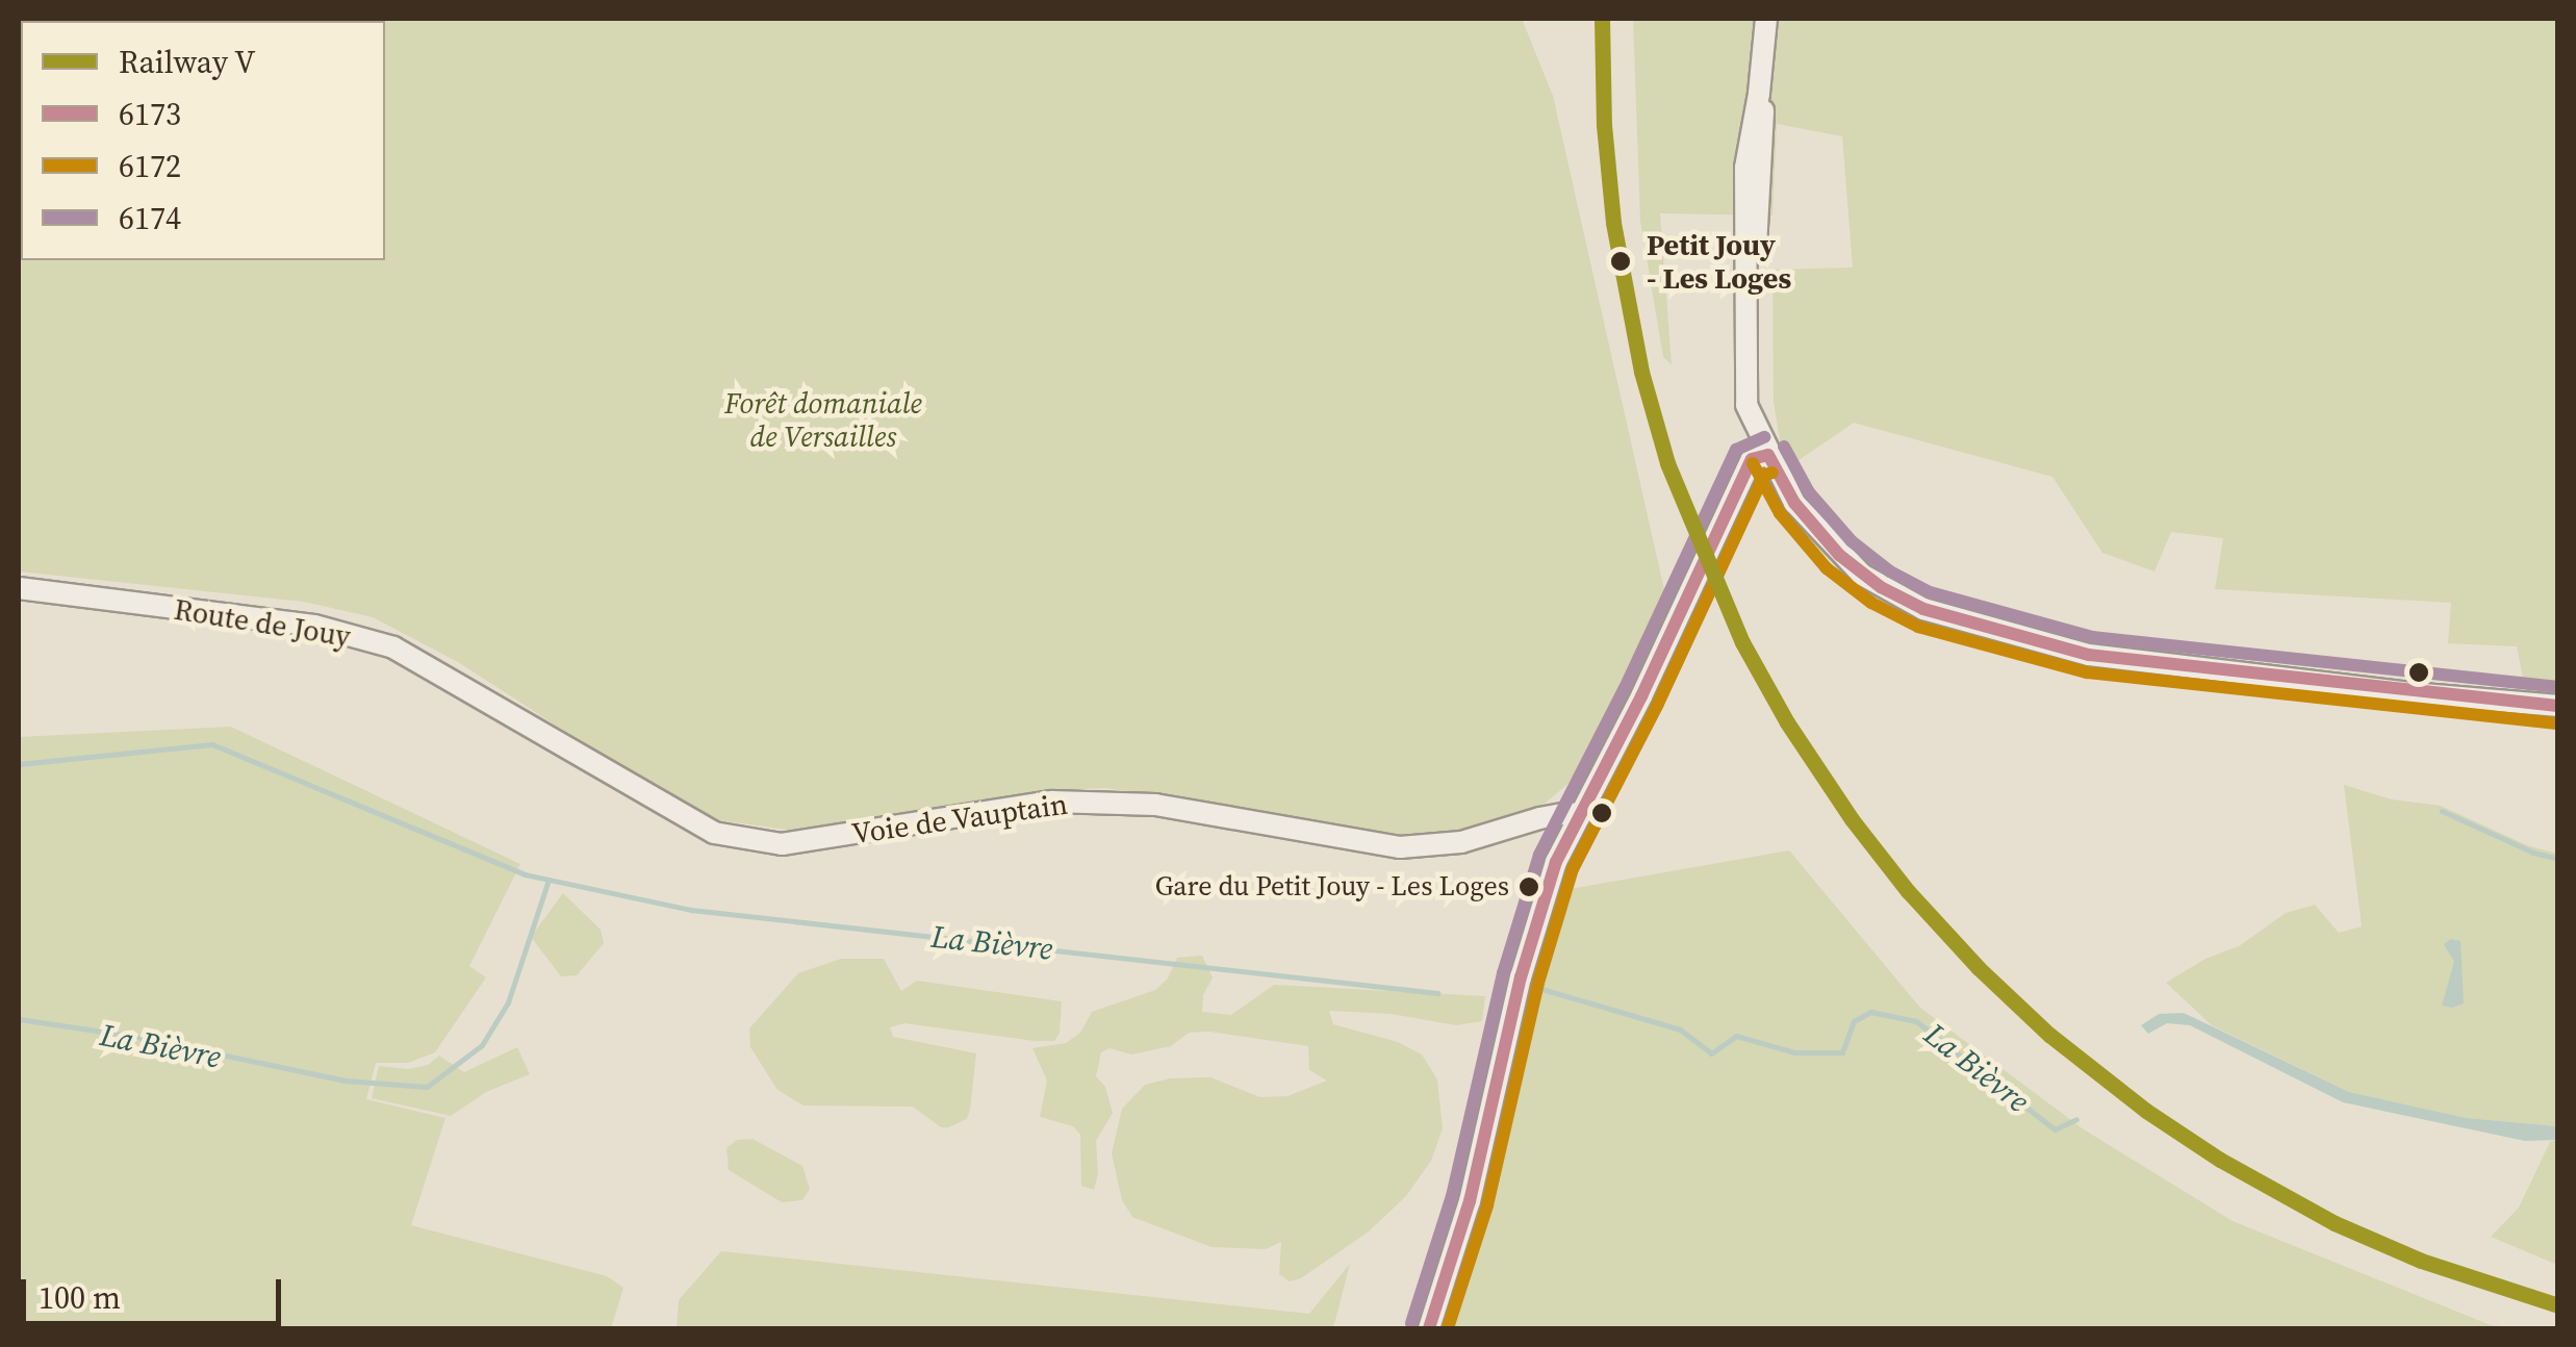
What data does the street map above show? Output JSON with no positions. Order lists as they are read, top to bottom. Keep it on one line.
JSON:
{"streets":{"street":["Route de Jouy","Voie de Vauptain"]},"crossings":[["Route de Jouy","Voie de Vauptain"]],"water":["La Bièvre"],"parks":["Forêt domaniale de Versailles"],"places":["Petit Jouy - Les Loges","Gare du Petit Jouy - Les Loges"],"lines":["rail line V","transit line 6174","transit line 6173","transit line 6172"],"legend":["Railway V","6173","6172","6174"],"scale_bar":"100 m"}
